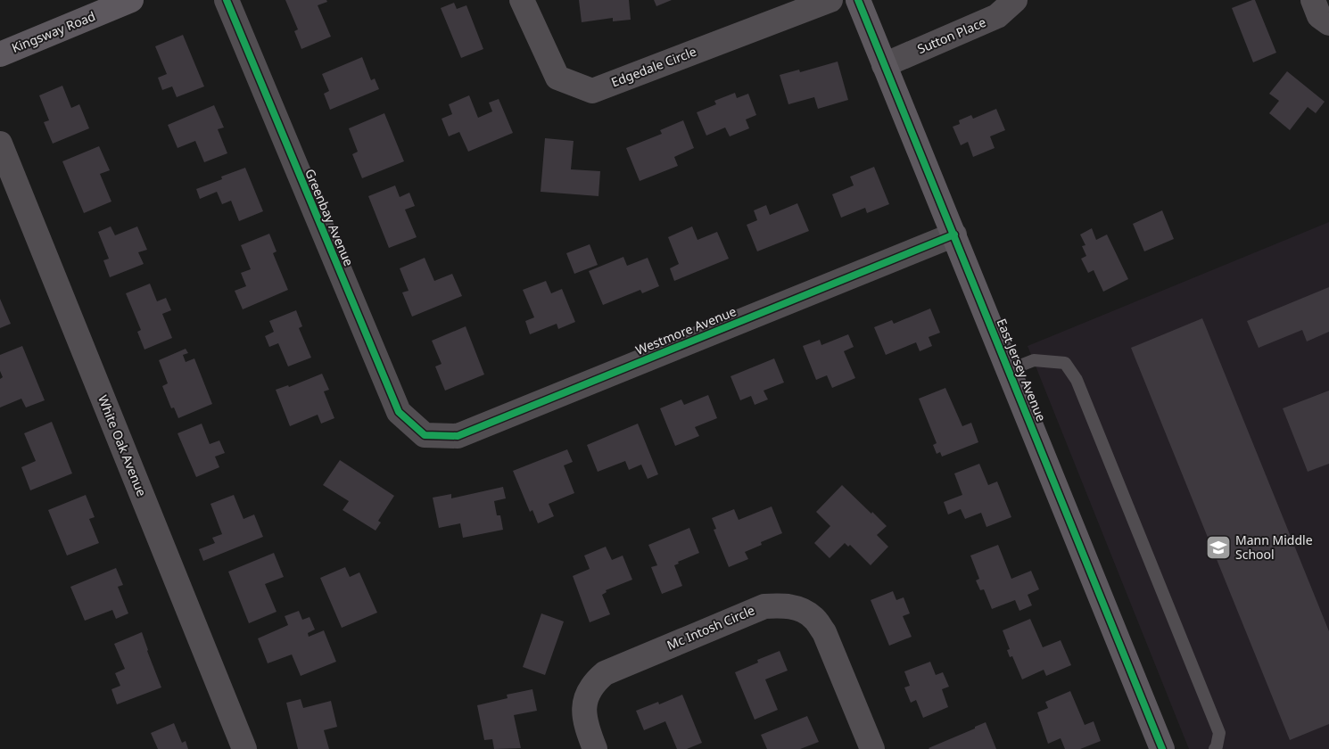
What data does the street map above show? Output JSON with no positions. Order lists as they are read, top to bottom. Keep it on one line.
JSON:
{"streets":{"street":["Kingsway Road","Sutton Place","Edgedale Circle","Greenbay Avenue","Westmore Avenue","East Jersey Avenue","White Oak Avenue","Mc Intosh Circle"]},"crossings":[["Sutton Place","East Jersey Avenue"],["Greenbay Avenue","Westmore Avenue"],["Westmore Avenue","East Jersey Avenue"]],"places":{"school or university":["Mann Middle School"]}}
